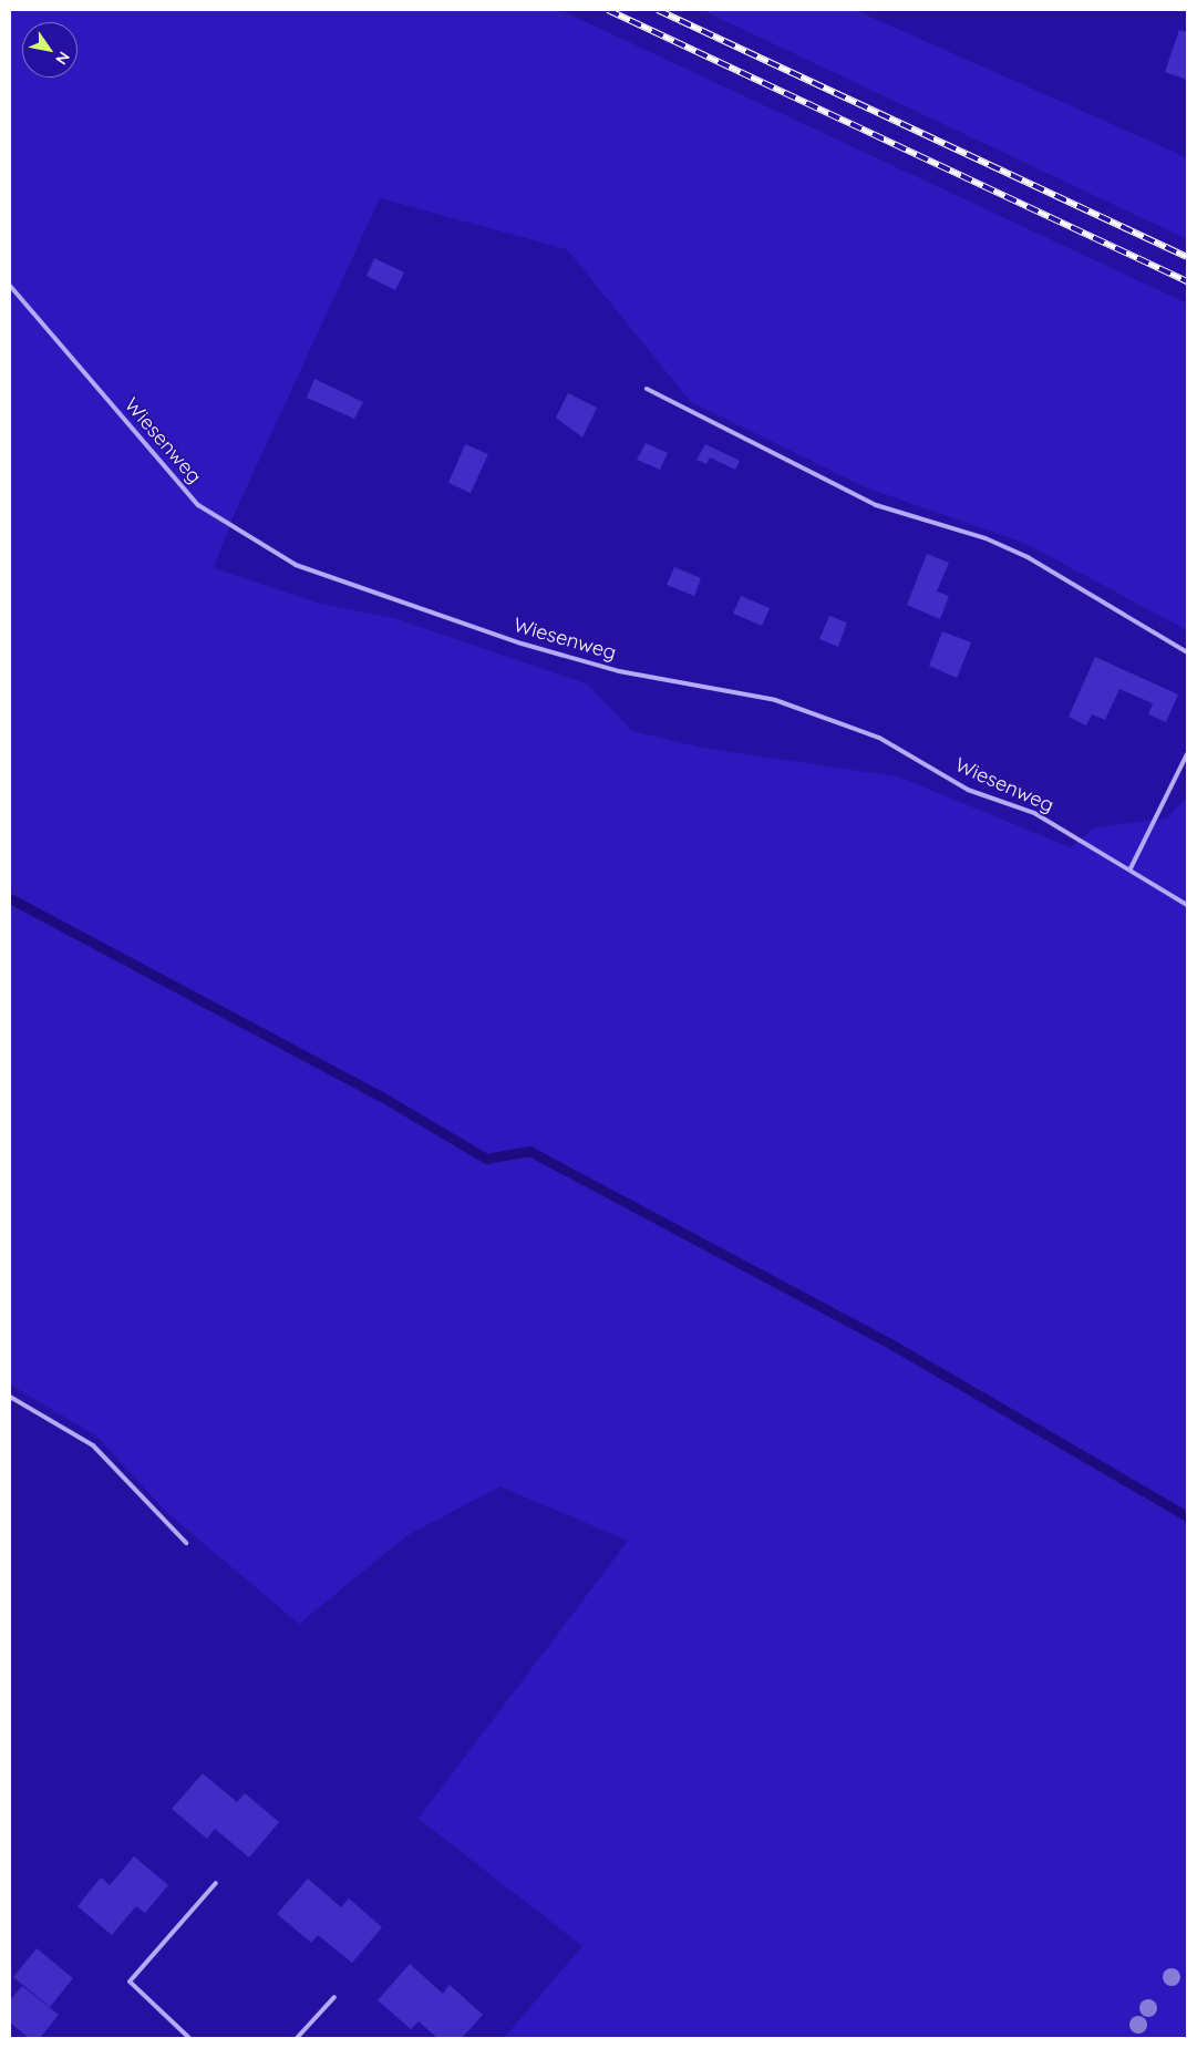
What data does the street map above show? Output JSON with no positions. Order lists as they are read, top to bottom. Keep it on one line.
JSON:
{"streets":{"lane":["Wiesenweg"]},"north":"bottom right"}
